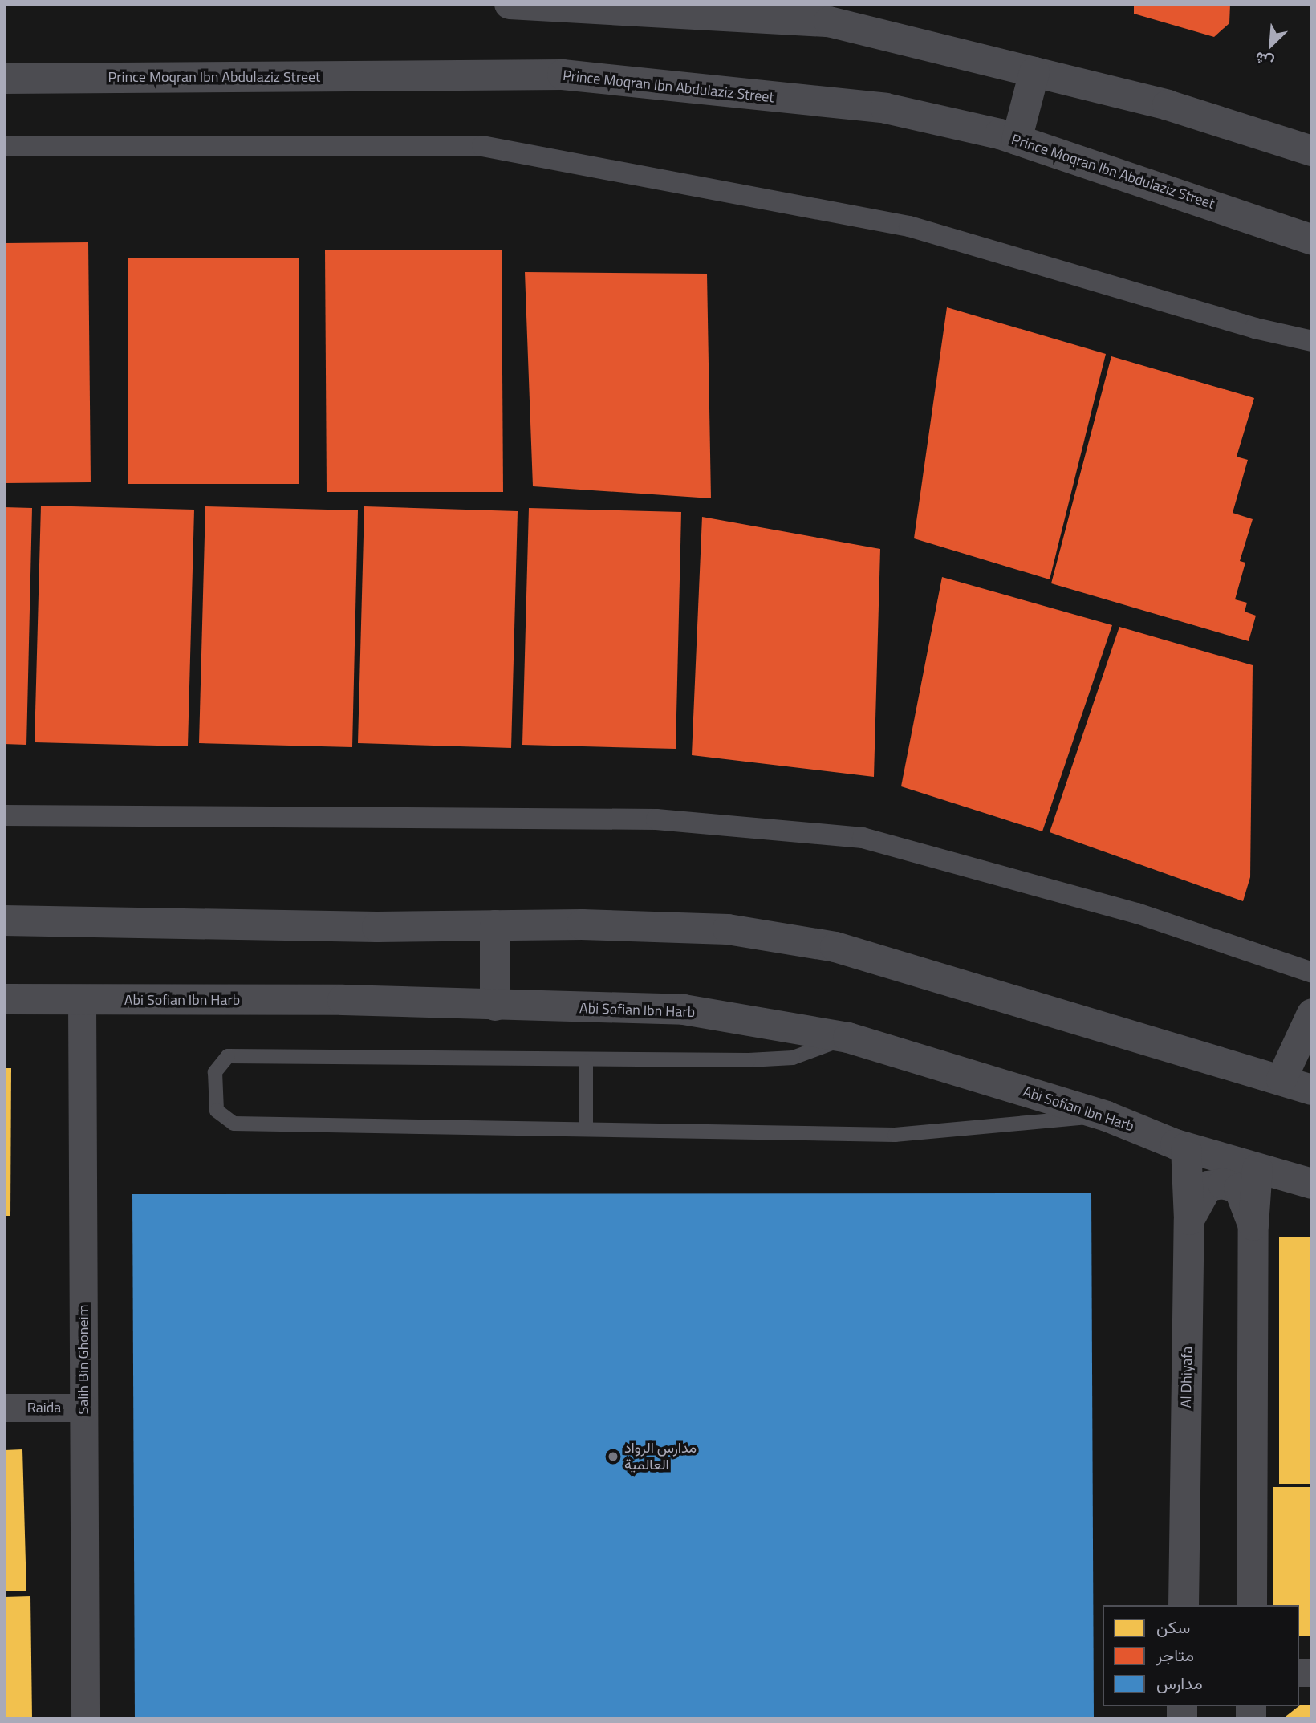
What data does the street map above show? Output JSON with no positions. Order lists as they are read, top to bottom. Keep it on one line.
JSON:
{"streets":{"street":["Prince Moqran Ibn Abdulaziz Street","Abi Sofian Ibn Harb","Salih Bin Ghoneim","Al Dhiyafa","Raida"]},"crossings":[["Abi Sofian Ibn Harb","Salih Bin Ghoneim"],["Abi Sofian Ibn Harb","Al Dhiyafa"],["Salih Bin Ghoneim","Raida"]],"places":["مدارس الرواد العالمية"],"legend":["سكن","متاجر","مدارس"],"north":"bottom left"}
